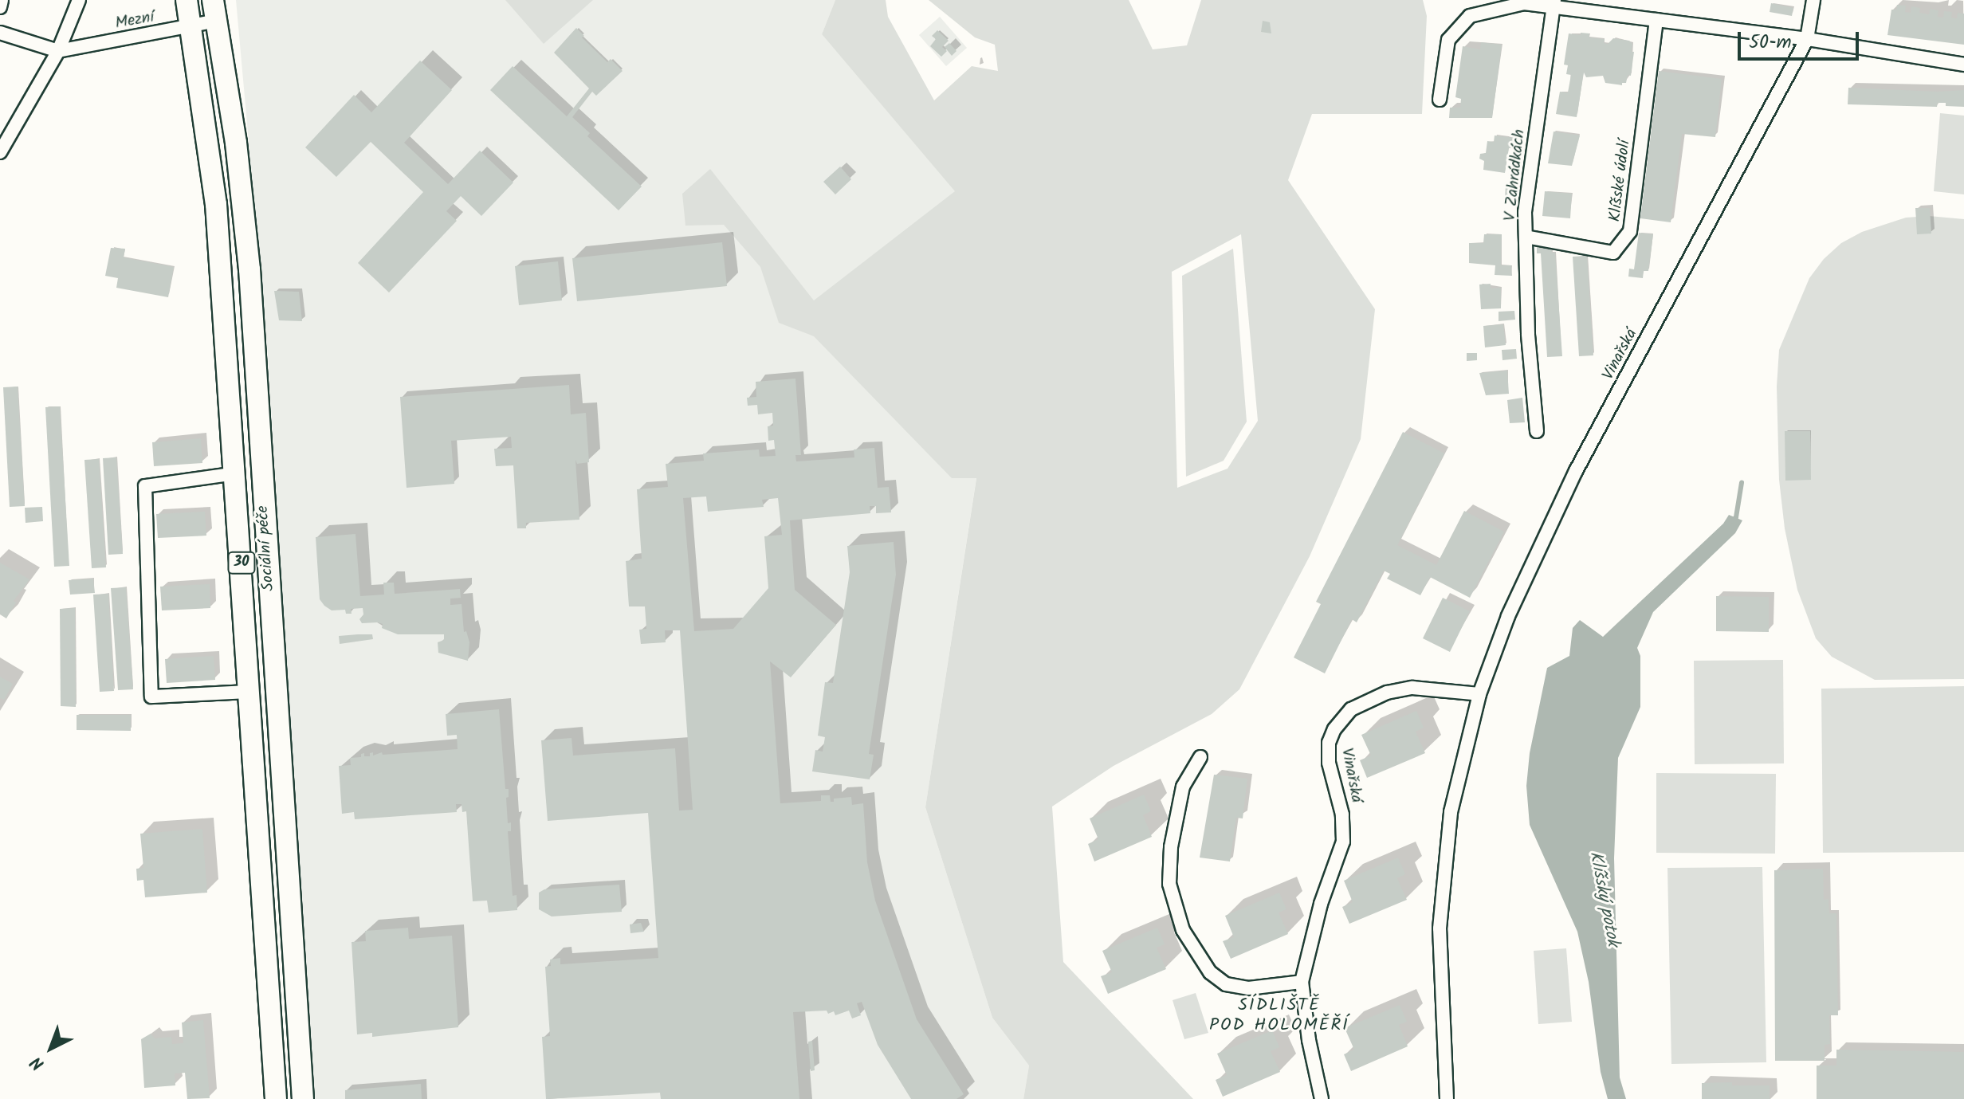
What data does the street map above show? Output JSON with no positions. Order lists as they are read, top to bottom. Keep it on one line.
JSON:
{"streets":{"main road":["Sociální péče","30"],"street":["Mezní","V Zahrádkách","Klíšské údolí","Vinařská"]},"crossings":[["Mezní","Sociální péče"],["V Zahrádkách","Klíšské údolí"]],"districts":["SÍDLIŠTĚ POD HOLOMĚŘÍ"],"water":["Klíšský potok"],"scale_bar":"50 m","north":"bottom left"}
